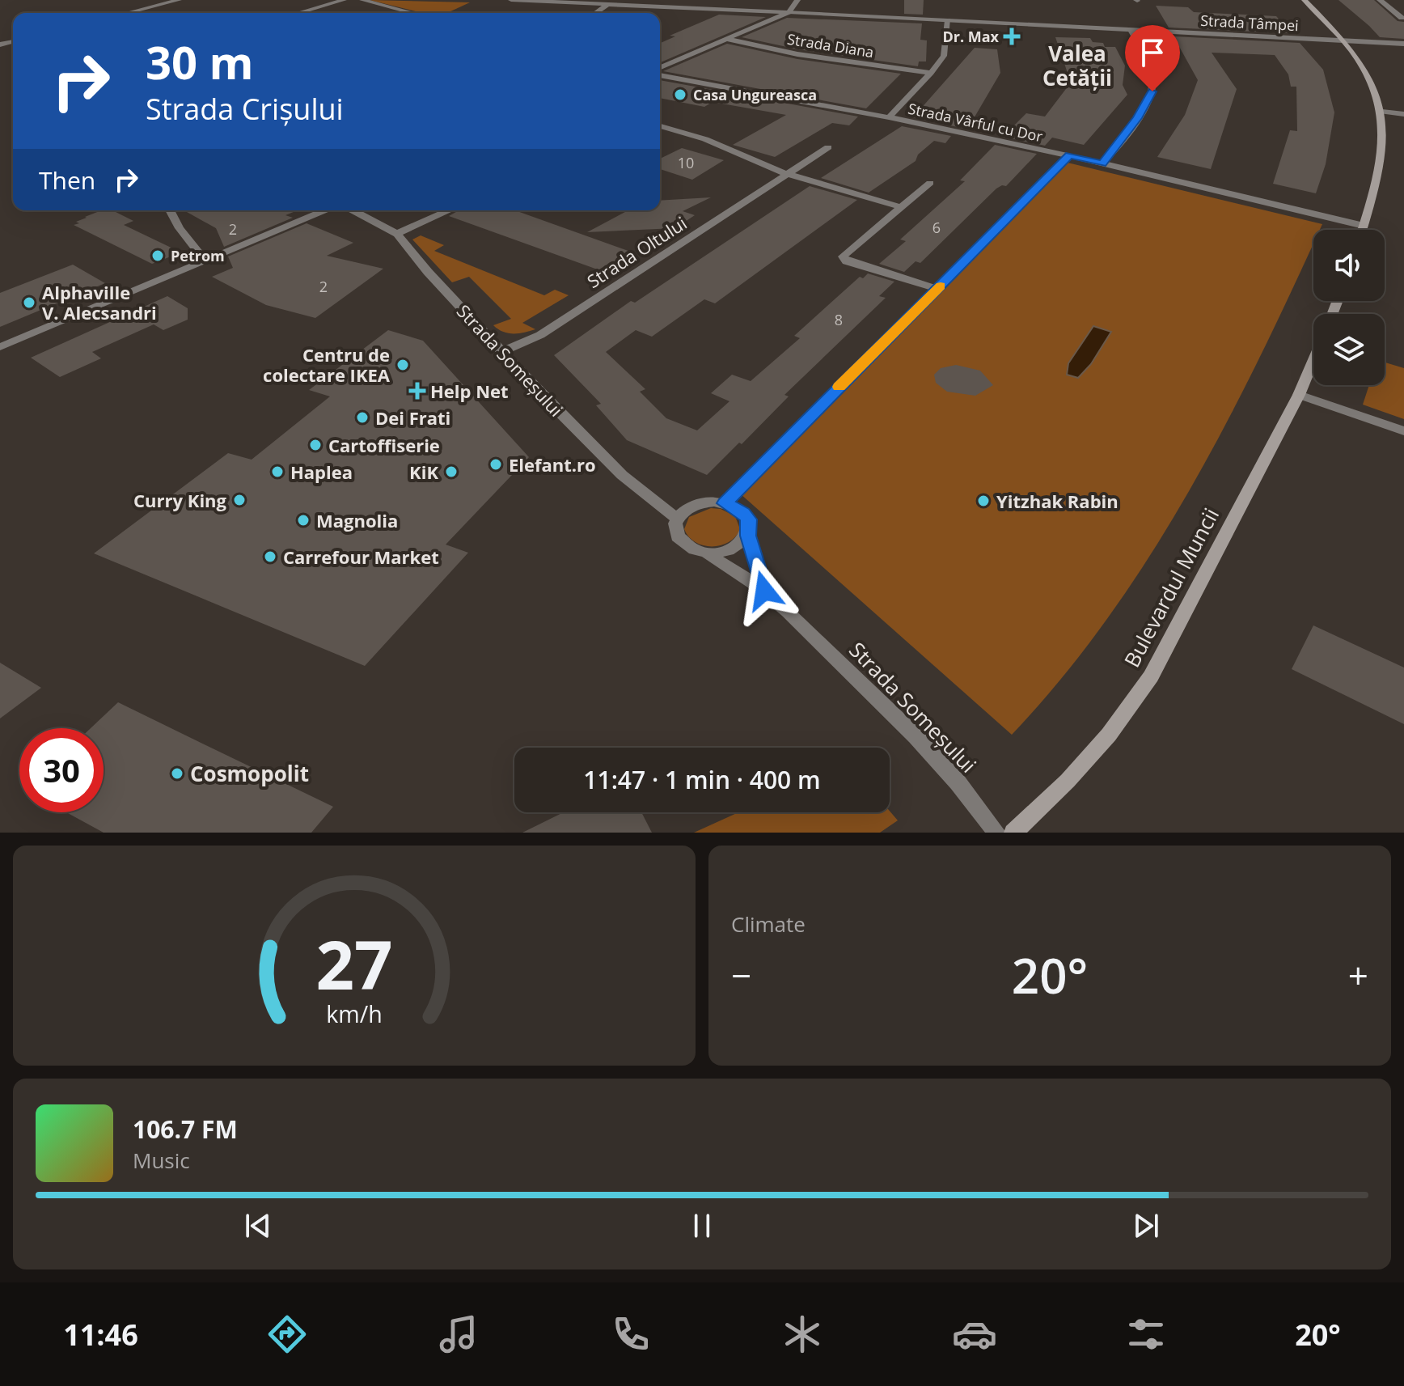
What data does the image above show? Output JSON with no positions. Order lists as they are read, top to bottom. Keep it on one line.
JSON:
{"streets":{"main road":["Bulevardul Muncii"],"street":["Strada Tâmpei","Strada Diana","Strada Vârful cu Dor","Strada Oltului","Strada Someșului"]},"crossings":[["Strada Oltului","Strada Someșului"]],"districts":["Valea Cetății"],"places":{"health":["Dr. Max","Help Net"],"other":["Casa Ungureasca","Petrom","Alphaville V. Alecsandri","Centru de colectare IKEA","Dei Frati","Cartoffiserie","Elefant.ro","Haplea","KiK","Curry King","Yitzhak Rabin","Magnolia","Carrefour Market","Cosmopolit"]},"house_numbers":["10","6","2","2","8"],"page":{"turn":["30 m","Strada Crișului"],"then":"Then","limit":"30","trip":"11:47 · 1 min · 400 m","tile":"Climate","heat":["−","20°","+"],"song":["106.7 FM","Music"],"tabs":["11:46","20°"],"gauge":["27","km/h"]}}
